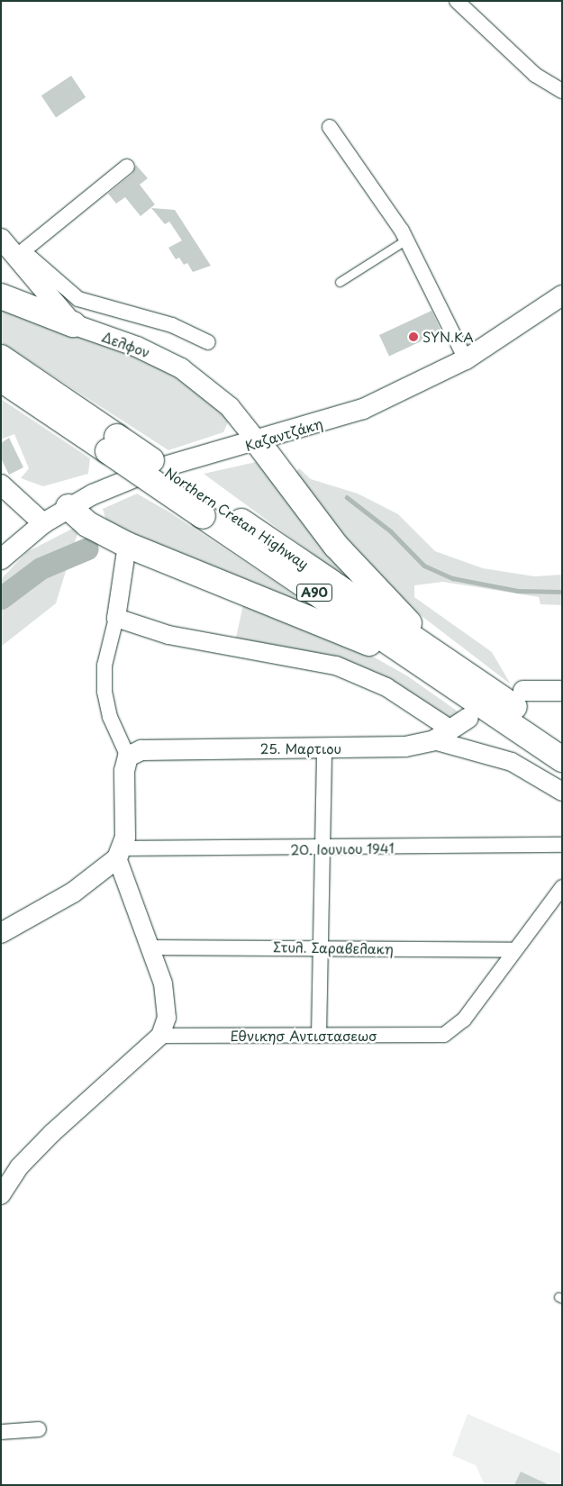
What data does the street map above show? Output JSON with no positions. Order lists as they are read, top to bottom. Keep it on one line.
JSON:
{"streets":{"highway":["Northern Cretan Highway","Α90"],"main road":["Δελφον","Καζαντζάκη","25. Μαρτιου"],"street":["20. Ιουνιου 1941","Στυλ. Σαραβελακη","Εθνικησ Αντιστασεωσ"]},"crossings":[["Δελφον","Καζαντζάκη"],["Στυλ. Σαραβελακη","Εθνικησ Αντιστασεωσ"]],"places":["SYN.KA"]}
